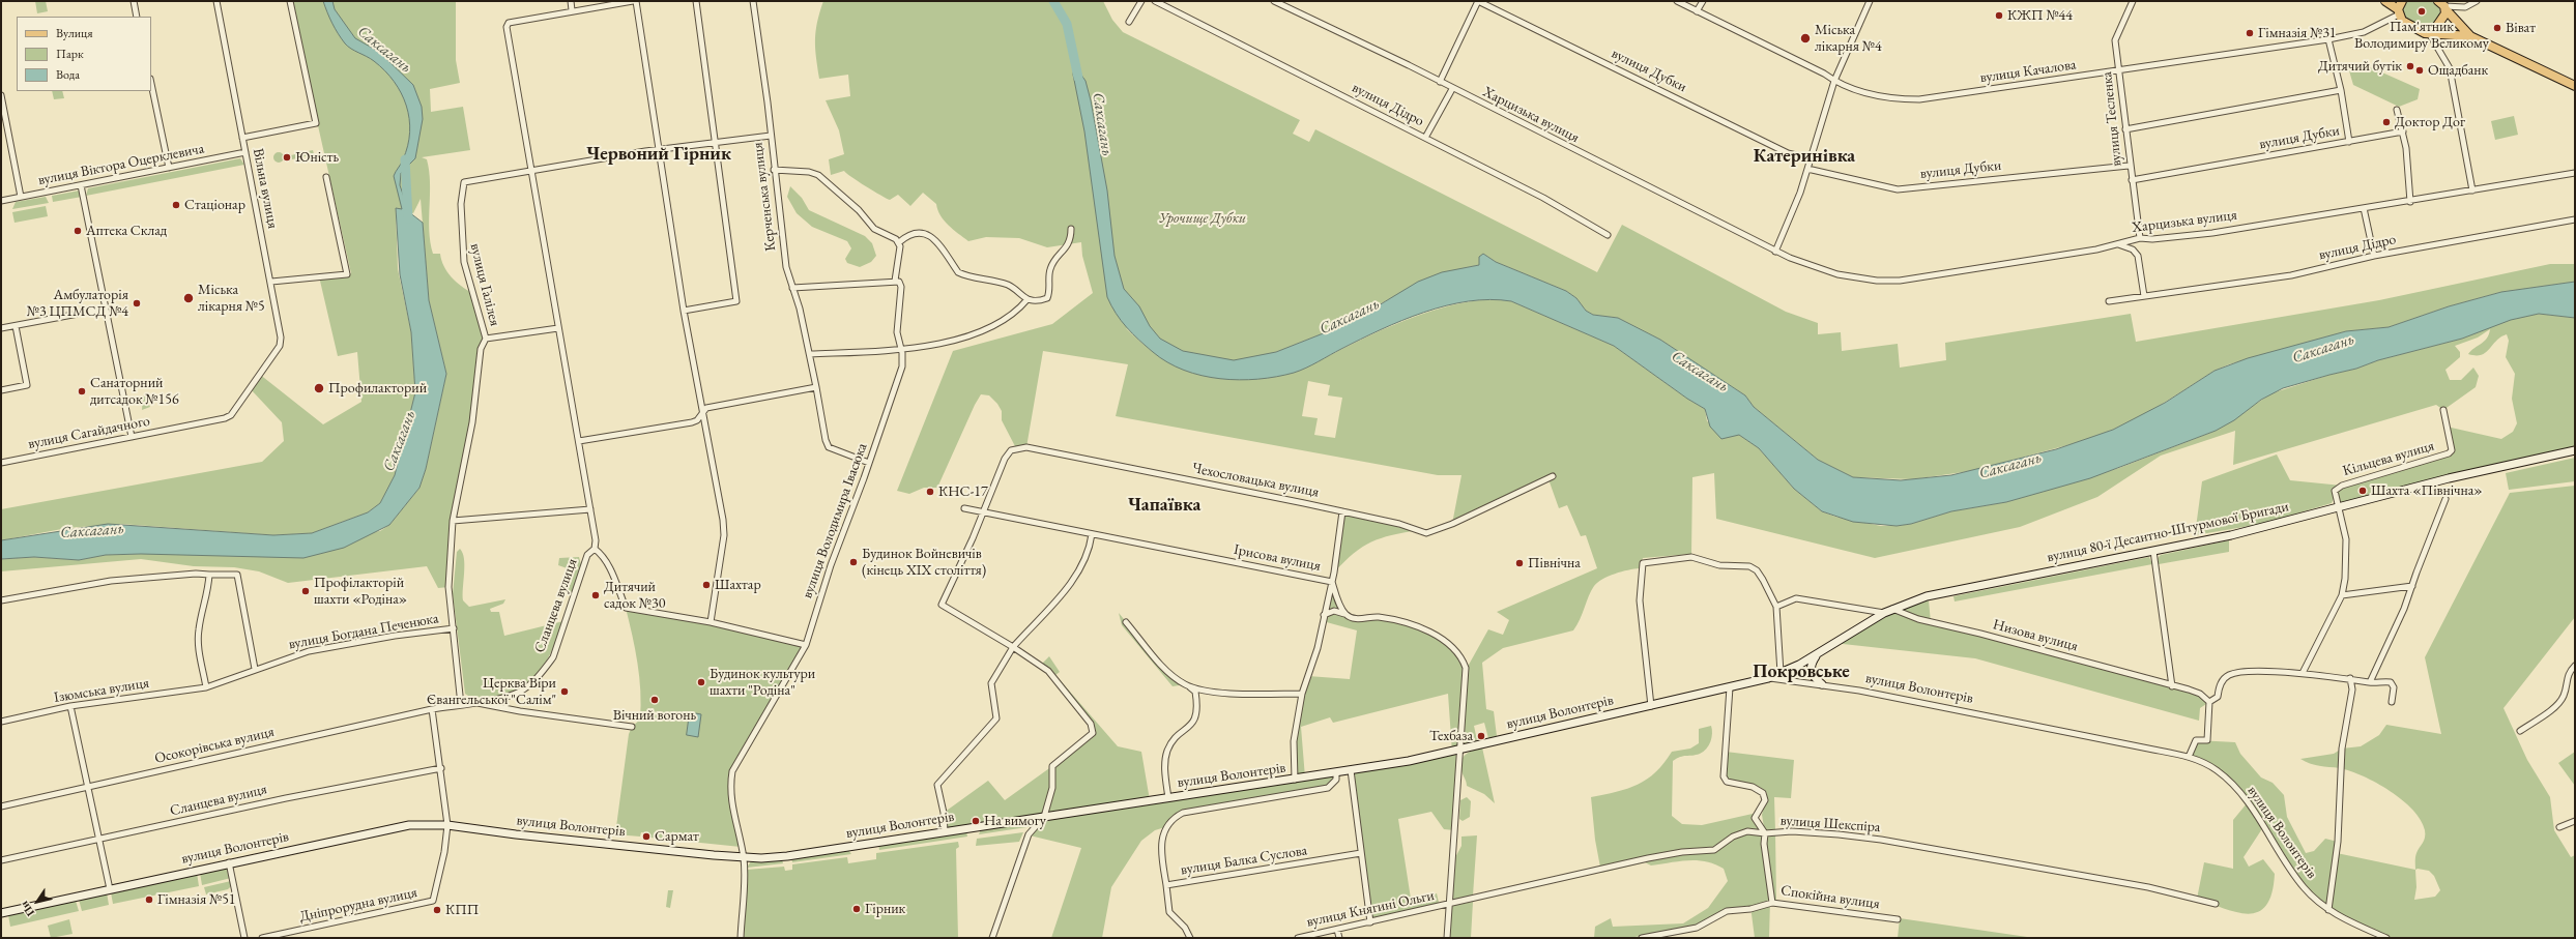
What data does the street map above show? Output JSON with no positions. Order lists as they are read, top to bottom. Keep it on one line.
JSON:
{"streets":{"street":["вулиця Дубки","вулиця Качалова","вулиця Дідро","Харцизька вулиця","вулиця Тесленка","вулиця Віктора Оцерклевича","Вільна вулиця","Керченська вулиця","вулиця Галілея","вулиця Сагайдачного","Кільцева вулиця","Чехословацька вулиця","вулиця Володимира Івасюка","вулиця 80-ї Десантно-Штурмової Бригади","Ірисова вулиця","Сланцева вулиця","вулиця Богдана Печенюка","Низова вулиця","вулиця Волонтерів","Ізюмська вулиця","Осокорівська вулиця","вулиця Шекспіра","вулиця Балка Суслова","Спокійна вулиця","Дніпрорудна вулиця","вулиця Княгині Ольги"]},"crossings":[["вулиця Дубки","вулиця Качалова"],["вулиця Дубки","вулиця Тесленка"],["вулиця Качалова","вулиця Тесленка"],["Харцизька вулиця","вулиця Тесленка"],["вулиця Віктора Оцерклевича","Вільна вулиця"],["Вільна вулиця","вулиця Сагайдачного"],["Керченська вулиця","вулиця Галілея"],["Керченська вулиця","вулиця Володимира Івасюка"],["Кільцева вулиця","вулиця 80-ї Десантно-Штурмової Бригади"],["Чехословацька вулиця","Ірисова вулиця"],["вулиця Володимира Івасюка","вулиця Волонтерів"],["вулиця 80-ї Десантно-Штурмової Бригади","Низова вулиця"],["вулиця 80-ї Десантно-Штурмової Бригади","вулиця Волонтерів"],["Сланцева вулиця","Осокорівська вулиця"],["вулиця Богдана Печенюка","Ізюмська вулиця"],["вулиця Волонтерів","Дніпрорудна вулиця"],["вулиця Шекспіра","вулиця Княгині Ольги"]],"districts":["Червоний Гірник","Катеринівка","Чапаївка","Покровське"],"water":["Саксагань"],"parks":["Урочище Дубки"],"places":["Пам'ятник Володимиру Великому","КЖП №44","Віват","Гімназія №31","Міська лікарня №4","Дитячий бутік","Ощадбанк","Доктор Дог","Юність","Стаціонар","Аптека Склад","Міська лікарня №5","Амбулаторія №3 ЦПМСД №4","Профилакторий","Санаторний дитсадок №156","Шахта «Північна»","КНС-17","Будинок Войневичів (кінець ХІХ століття)","Північна","Шахтар","Профілакторій шахти «Родіна»","Дитячий садок №30","Будинок культури шахти \"Родіна\"","Церква Віри Євангельської \"Салім\"","Вічний вогонь","Техбаза","На вимогу","Сармат","Гімназія №51","Гірник","КПП"],"legend":["Вулиця","Парк","Вода"],"north":"bottom left"}
